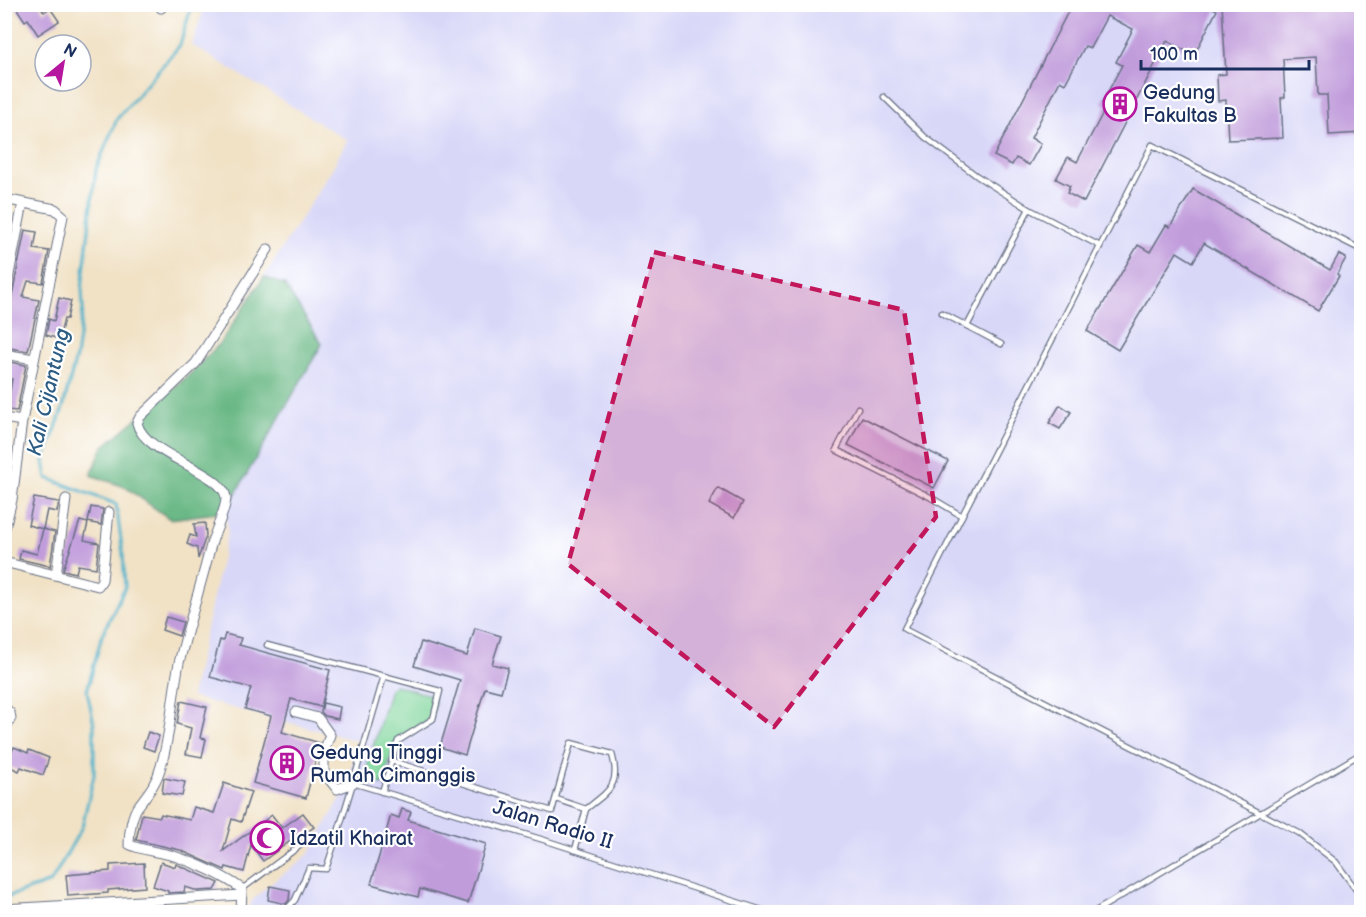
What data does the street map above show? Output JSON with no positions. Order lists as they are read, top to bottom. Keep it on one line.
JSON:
{"streets":{"lane":["Jalan Radio II"]},"water":["Kali Cijantung"],"places":{"building":["Gedung Fakultas B","Gedung Tinggi Rumah Cimanggis"],"mosque":["Idzatil Khairat"]},"scale_bar":"100 m","north":"top right"}
